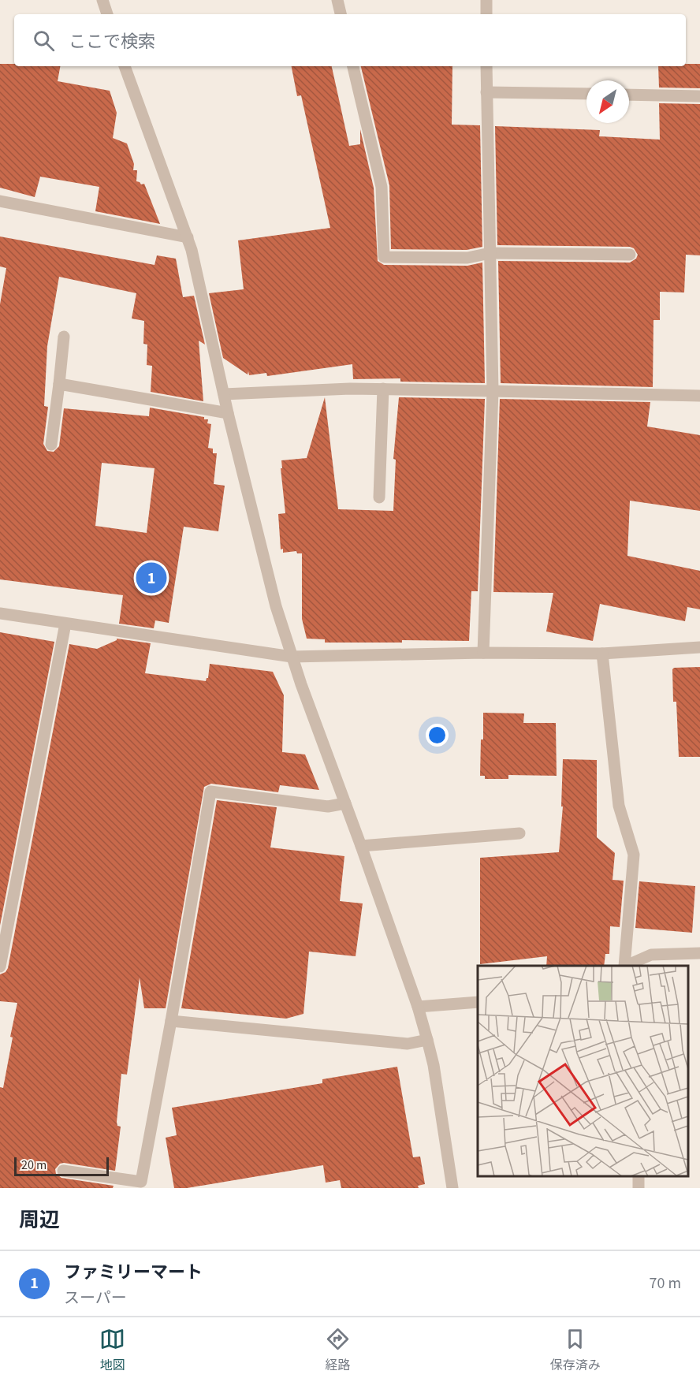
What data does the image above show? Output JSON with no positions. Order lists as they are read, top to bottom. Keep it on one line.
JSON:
{"scale_bar":"20 m","north":"bottom left","page":{"search":"ここで検索","pins":"1","scale":"20 m","heading":"周辺","list":[{"mark":"1","name":"ファミリーマート","note":"スーパー","value":"70 m"}],"nav":["地図","経路","保存済み"]}}
